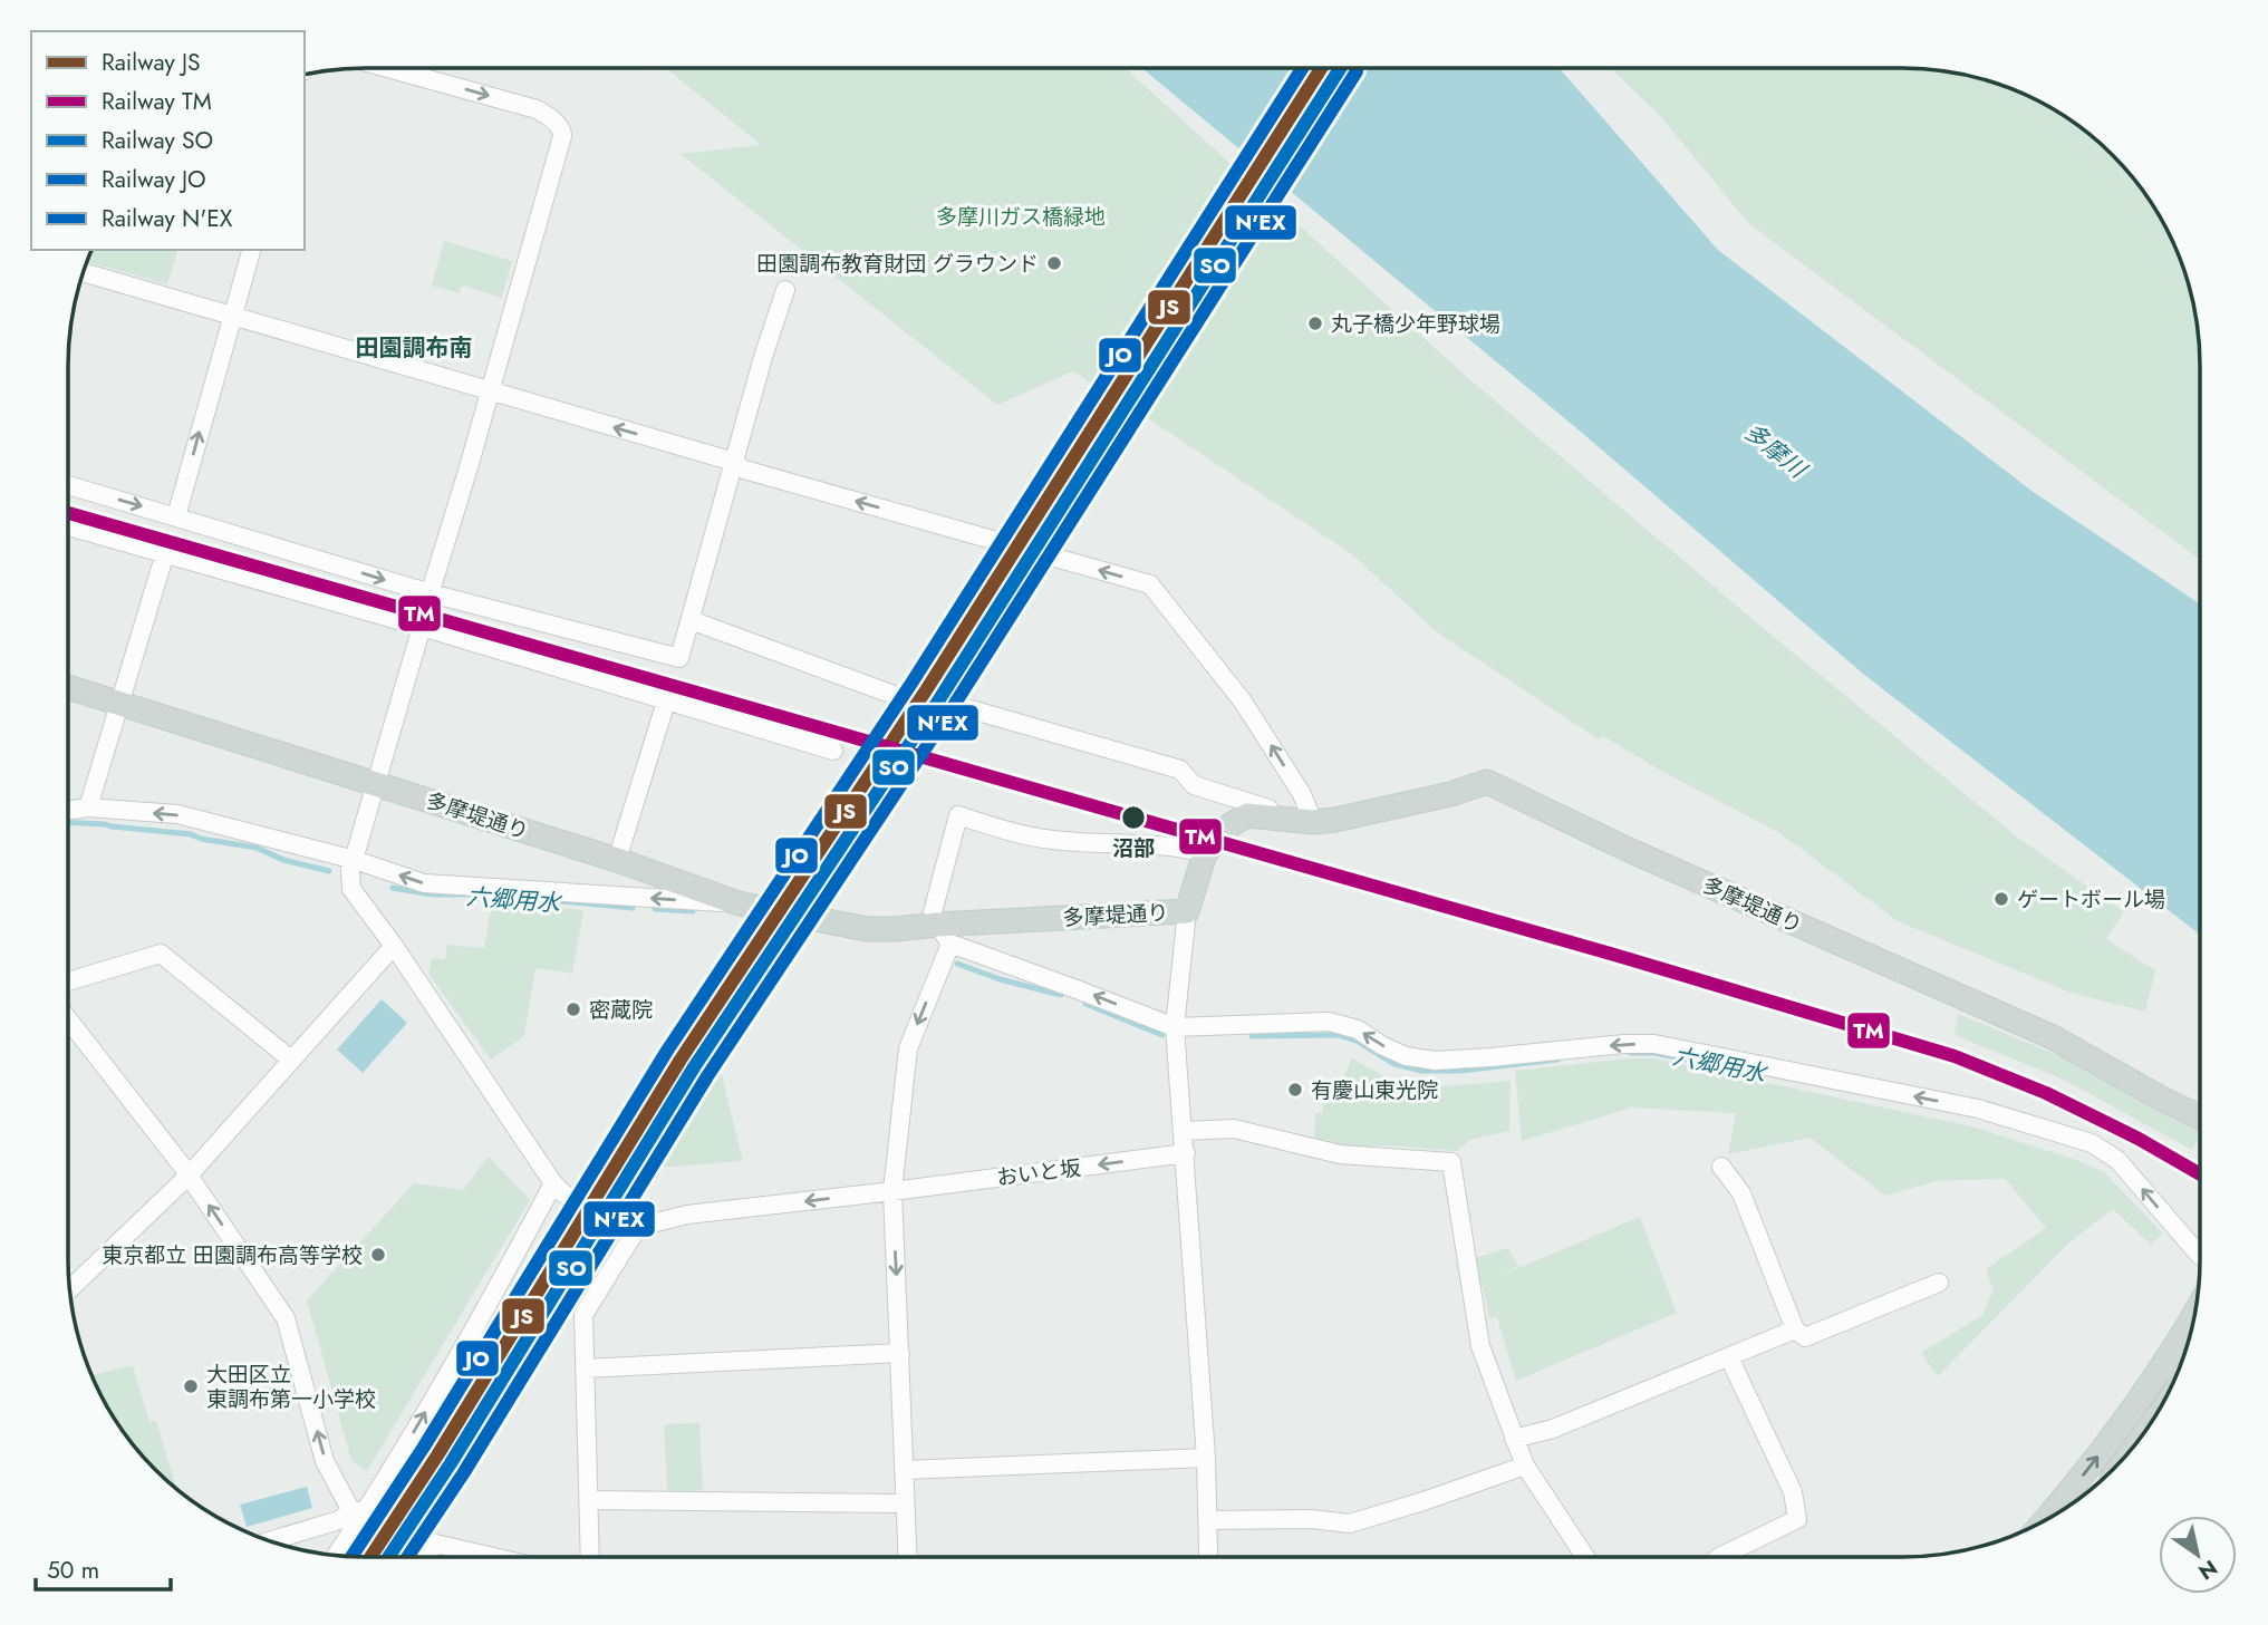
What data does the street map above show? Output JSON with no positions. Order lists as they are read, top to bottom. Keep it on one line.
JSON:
{"streets":{"main road":["多摩堤通り"],"street":["おいと坂"]},"one_way":["おいと坂"],"districts":["田園調布南"],"water":["多摩川","六郷用水"],"parks":["多摩川ガス橋緑地"],"places":["田園調布教育財団 グラウンド","丸子橋少年野球場","沼部","ゲートボール場","密蔵院","有慶山東光院","東京都立 田園調布高等学校","大田区立 東調布第一小学校"],"lines":["rail line JS","rail line SO","rail line JO","rail line N'EX","rail line TM"],"legend":["Railway JS","Railway TM","Railway SO","Railway JO","Railway N'EX"],"scale_bar":"50 m","north":"bottom right"}
